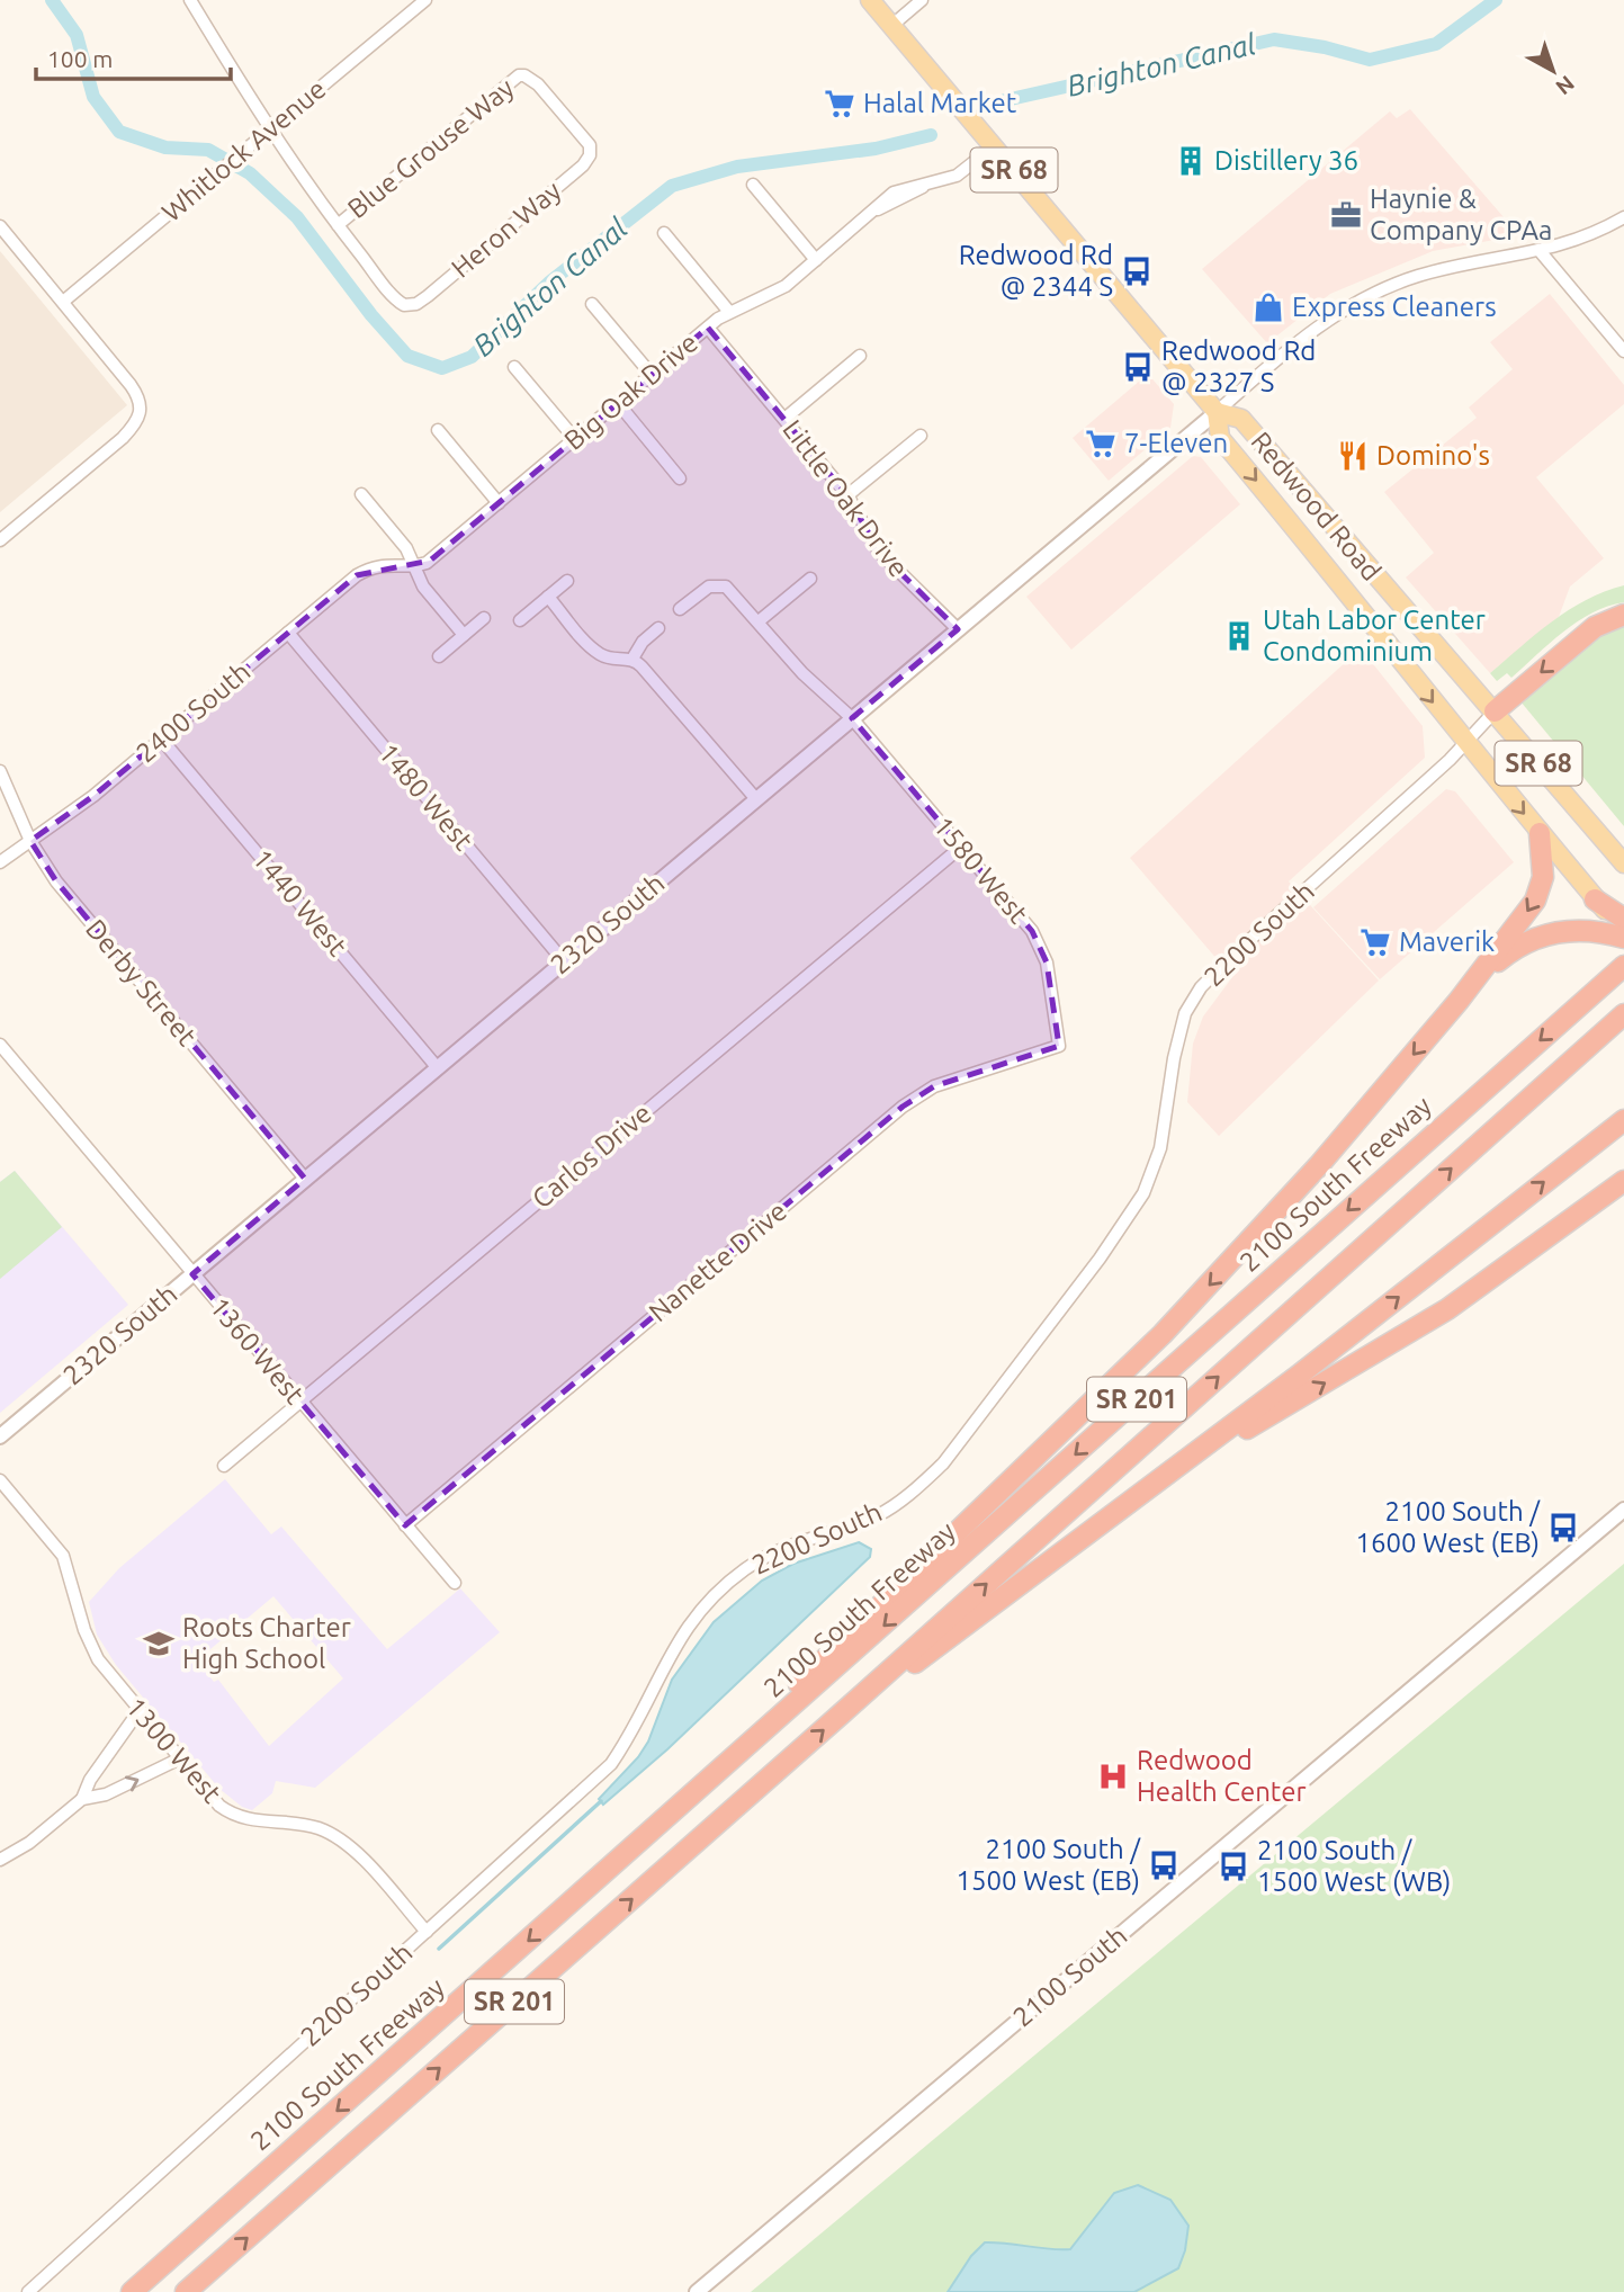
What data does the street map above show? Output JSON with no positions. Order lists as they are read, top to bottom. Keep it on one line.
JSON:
{"streets":{"highway":["2100 South Freeway","SR 201"],"main road":["SR 68","Redwood Road"],"street":["Blue Grouse Way","Whitlock Avenue","Heron Way","Big Oak Drive","Little Oak Drive","2400 South","1480 West","1580 West","1440 West","2320 South","2200 South","Derby Street","Carlos Drive","Nanette Drive","1360 West","1300 West","2100 South"]},"crossings":[["Blue Grouse Way","Heron Way"],["Big Oak Drive","Little Oak Drive"],["Big Oak Drive","Redwood Road"],["Big Oak Drive","2400 South"],["Little Oak Drive","2320 South"],["Redwood Road","2320 South"],["Redwood Road","2200 South"],["2400 South","1480 West"],["2400 South","1440 West"],["2400 South","Derby Street"],["1480 West","2320 South"],["1580 West","2320 South"],["1580 West","Carlos Drive"],["1580 West","Nanette Drive"],["1440 West","2320 South"],["2320 South","Derby Street"],["2320 South","1360 West"],["2200 South","1300 West"],["Carlos Drive","1360 West"],["Nanette Drive","1360 West"]],"water":["Brighton Canal"],"places":{"supermarket":["Halal Market","7-Eleven","Maverik"],"building":["Distillery 36","Utah Labor Center Condominium"],"office":["Haynie & Company CPAa"],"bus stop":["Redwood Rd @ 2344 S","Redwood Rd @ 2327 S","2100 South / 1600 West (EB)","2100 South / 1500 West (EB)","2100 South / 1500 West (WB)"],"shop":["Express Cleaners"],"restaurant":["Domino's"],"school or university":["Roots Charter High School"],"hospital":["Redwood Health Center"]},"scale_bar":"100 m","north":"bottom right"}
